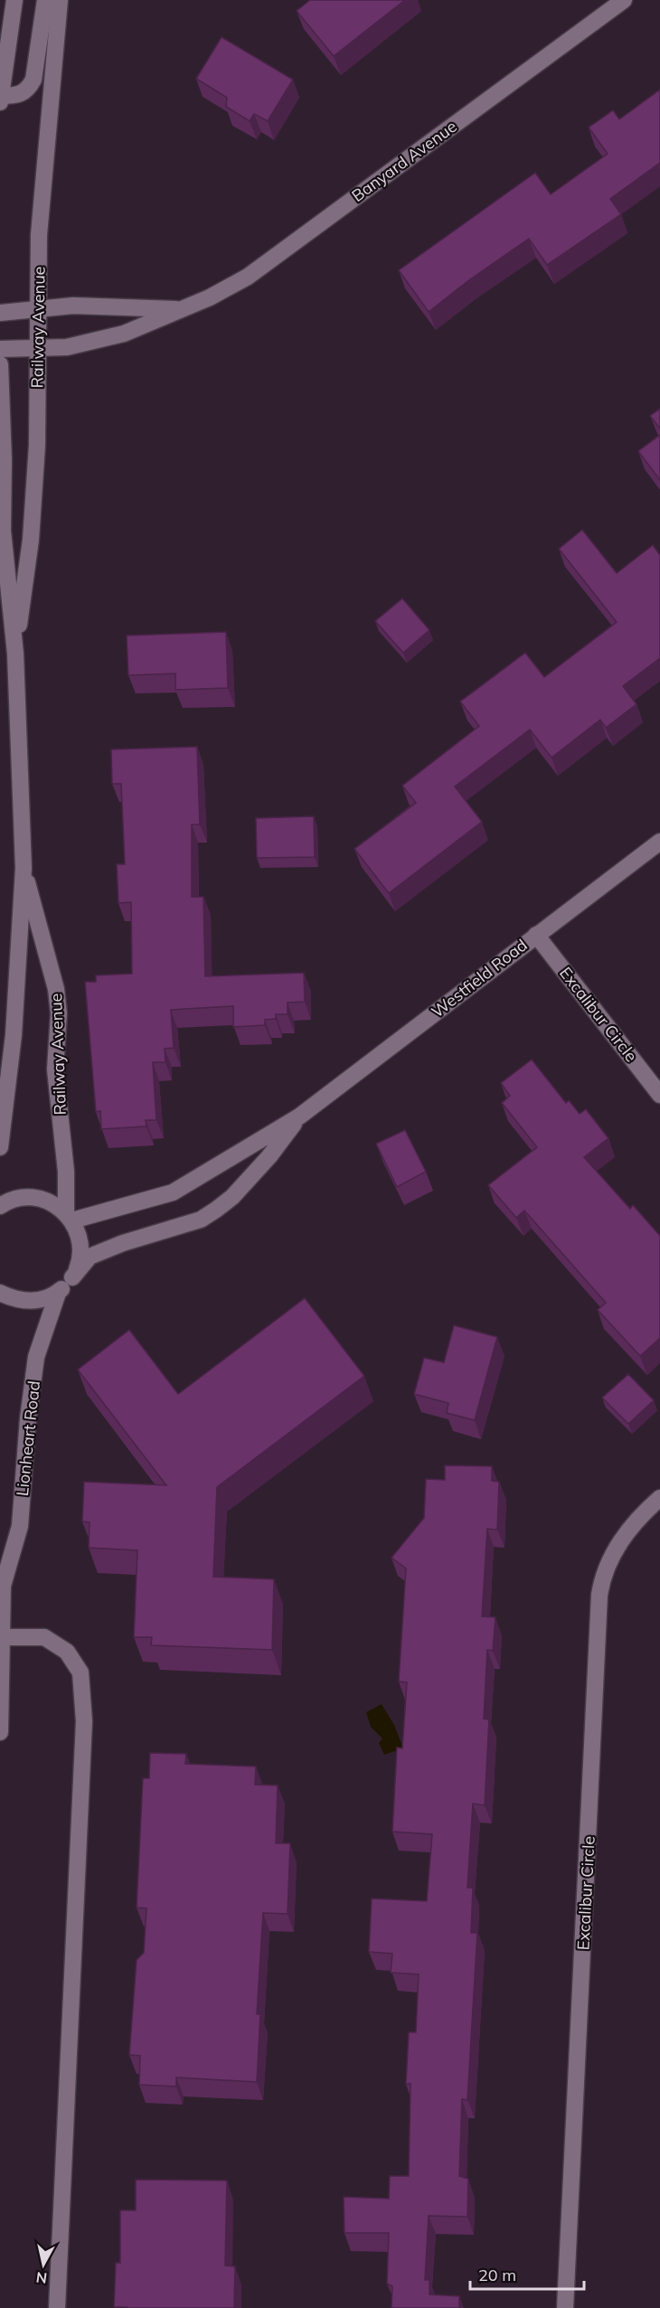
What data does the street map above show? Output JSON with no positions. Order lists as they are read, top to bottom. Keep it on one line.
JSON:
{"streets":{"main road":["Banyard Avenue","Railway Avenue","Westfield Road","Excalibur Circle","Lionheart Road"]},"crossings":[["Banyard Avenue","Railway Avenue"],["Railway Avenue","Westfield Road"],["Westfield Road","Excalibur Circle"],["Westfield Road","Lionheart Road"]],"scale_bar":"20 m","north":"bottom"}
